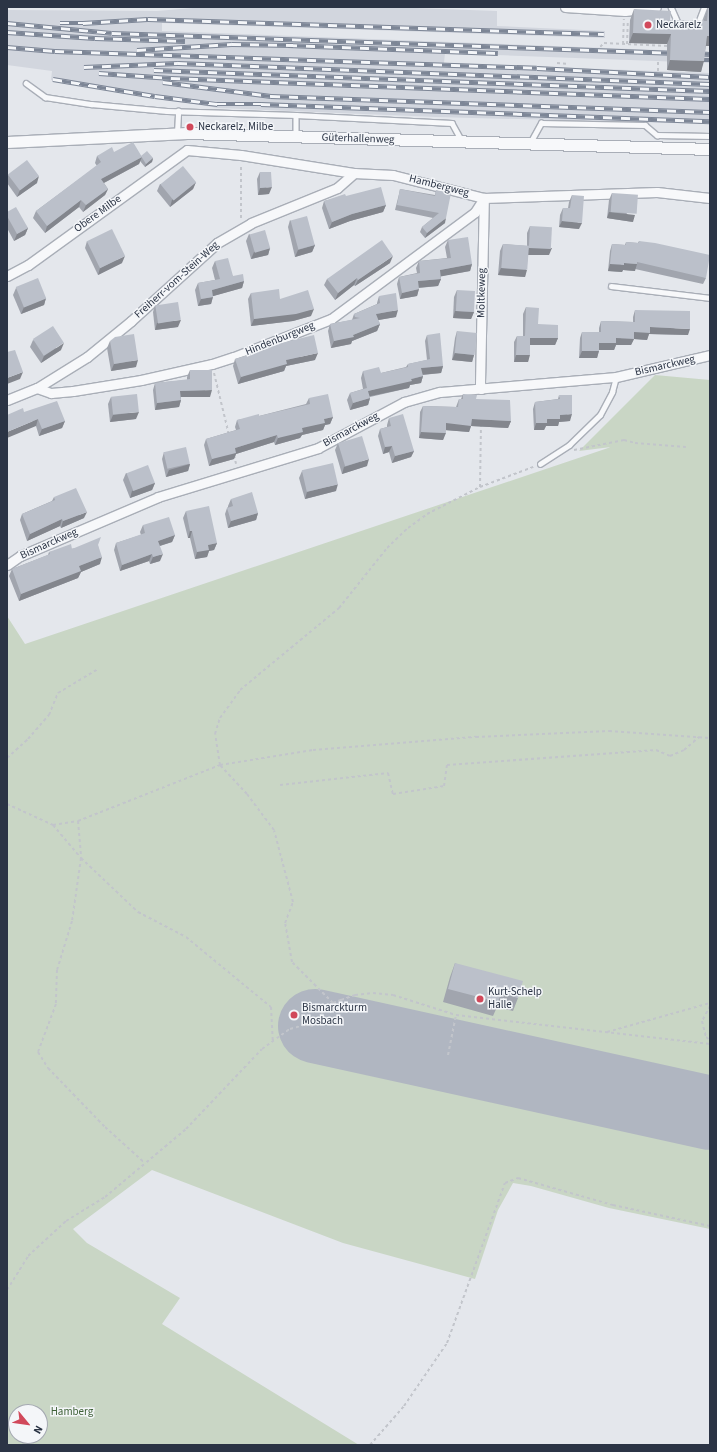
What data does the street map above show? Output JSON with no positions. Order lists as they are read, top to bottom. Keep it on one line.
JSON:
{"streets":{"street":["Güterhallenweg","Hambergweg","Obere Milbe","Freiherr-vom-Stein-Weg","Moltkeweg","Hindenburgweg","Bismarckweg"]},"crossings":[["Hambergweg","Obere Milbe"],["Hambergweg","Freiherr-vom-Stein-Weg"],["Hambergweg","Moltkeweg"],["Hambergweg","Hindenburgweg"],["Freiherr-vom-Stein-Weg","Hindenburgweg"],["Moltkeweg","Hindenburgweg"],["Moltkeweg","Bismarckweg"]],"parks":["Hamberg"],"places":["Neckarelz","Neckarelz, Milbe","Kurt-Schelp Halle","Bismarckturm Mosbach"],"north":"bottom right"}
